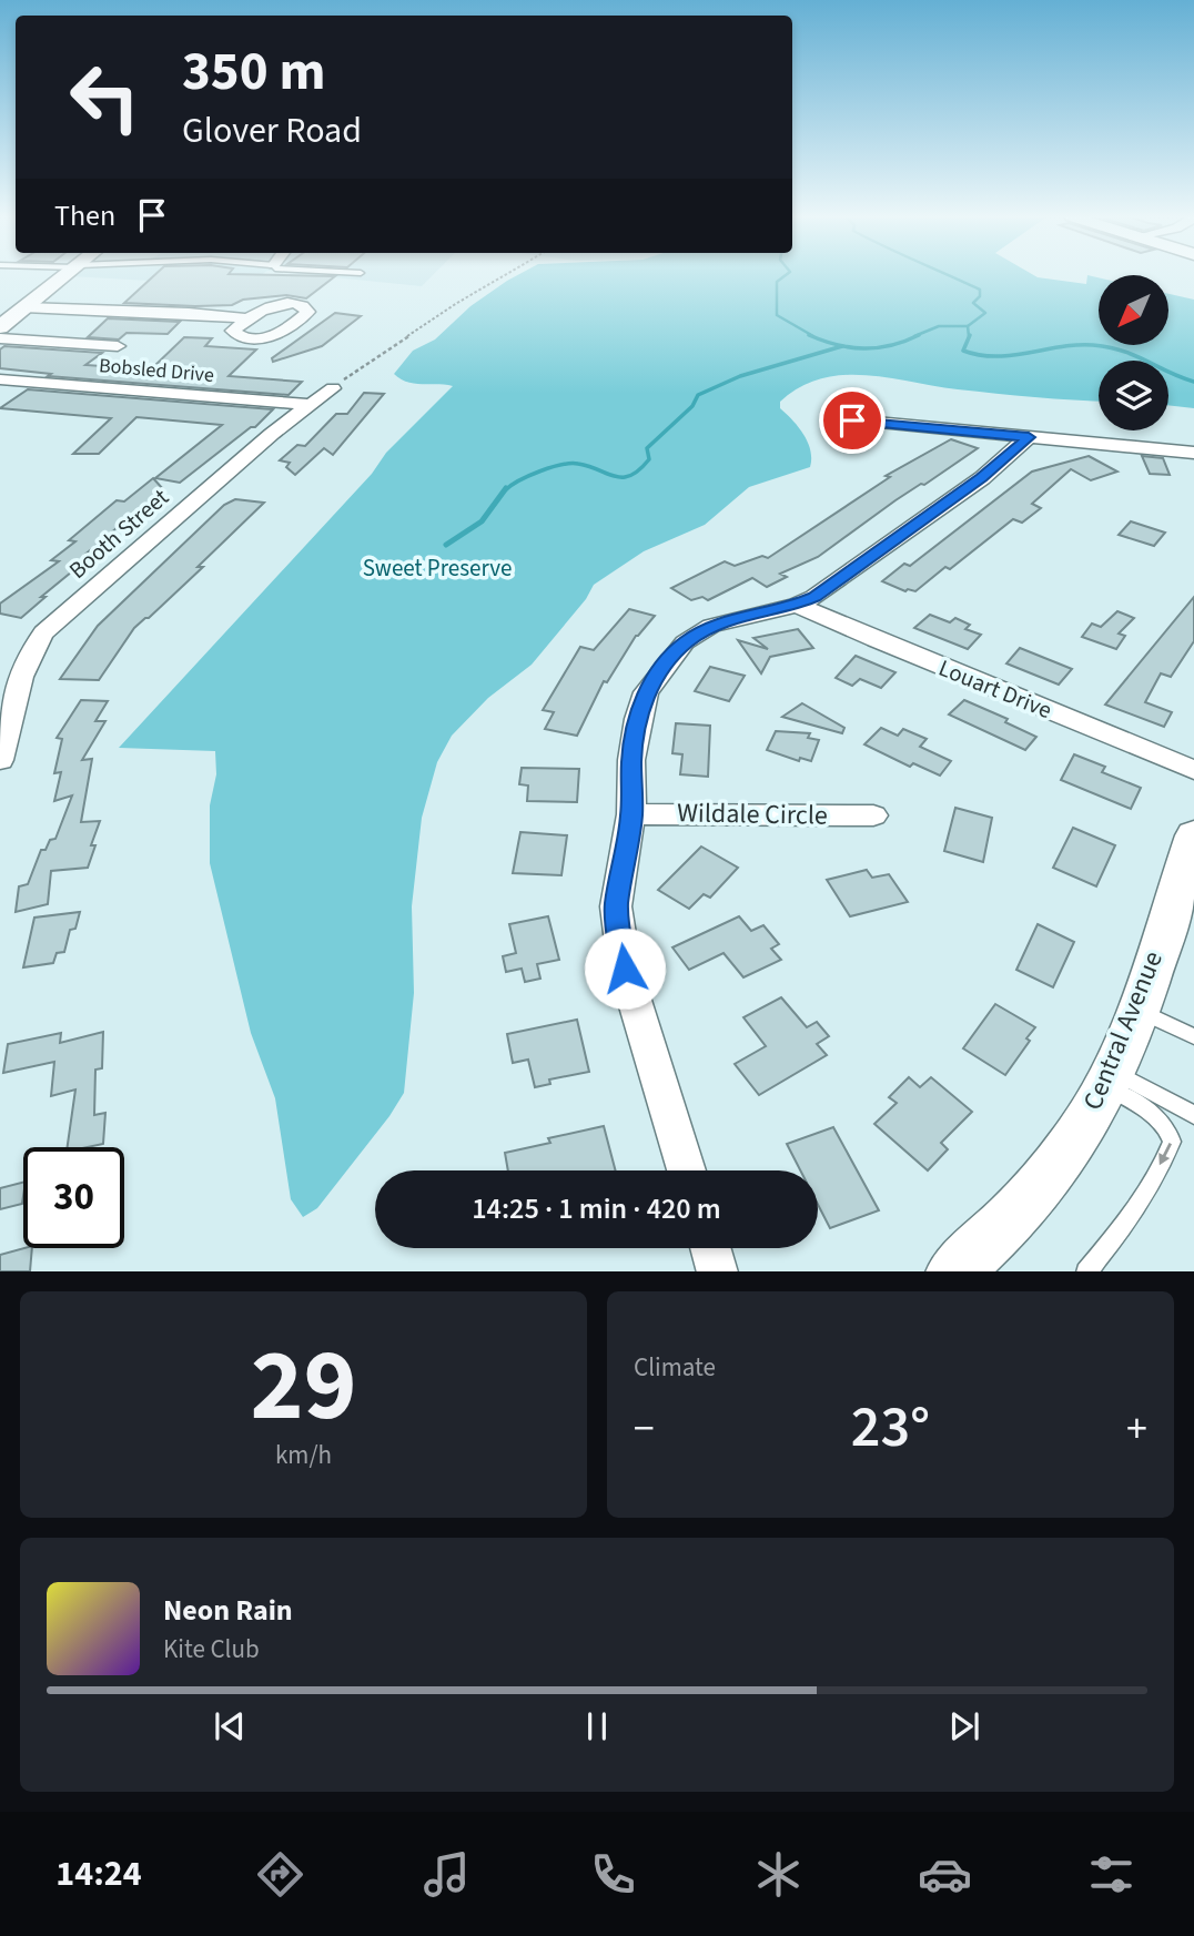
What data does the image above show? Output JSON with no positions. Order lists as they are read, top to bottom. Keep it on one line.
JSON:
{"streets":{"main road":["Central Avenue"],"street":["Bobsled Drive","Booth Street","Louart Drive","Wildale Circle"]},"crossings":[["Bobsled Drive","Booth Street"]],"parks":["Sweet Preserve"],"north":"bottom left","page":{"turn":["350 m","Glover Road"],"then":"Then","limit":"30","trip":"14:25 · 1 min · 420 m","tile":[["29","km/h"],"Climate"],"heat":["−","23°","+"],"song":["Neon Rain","Kite Club"],"tabs":"14:24"}}
